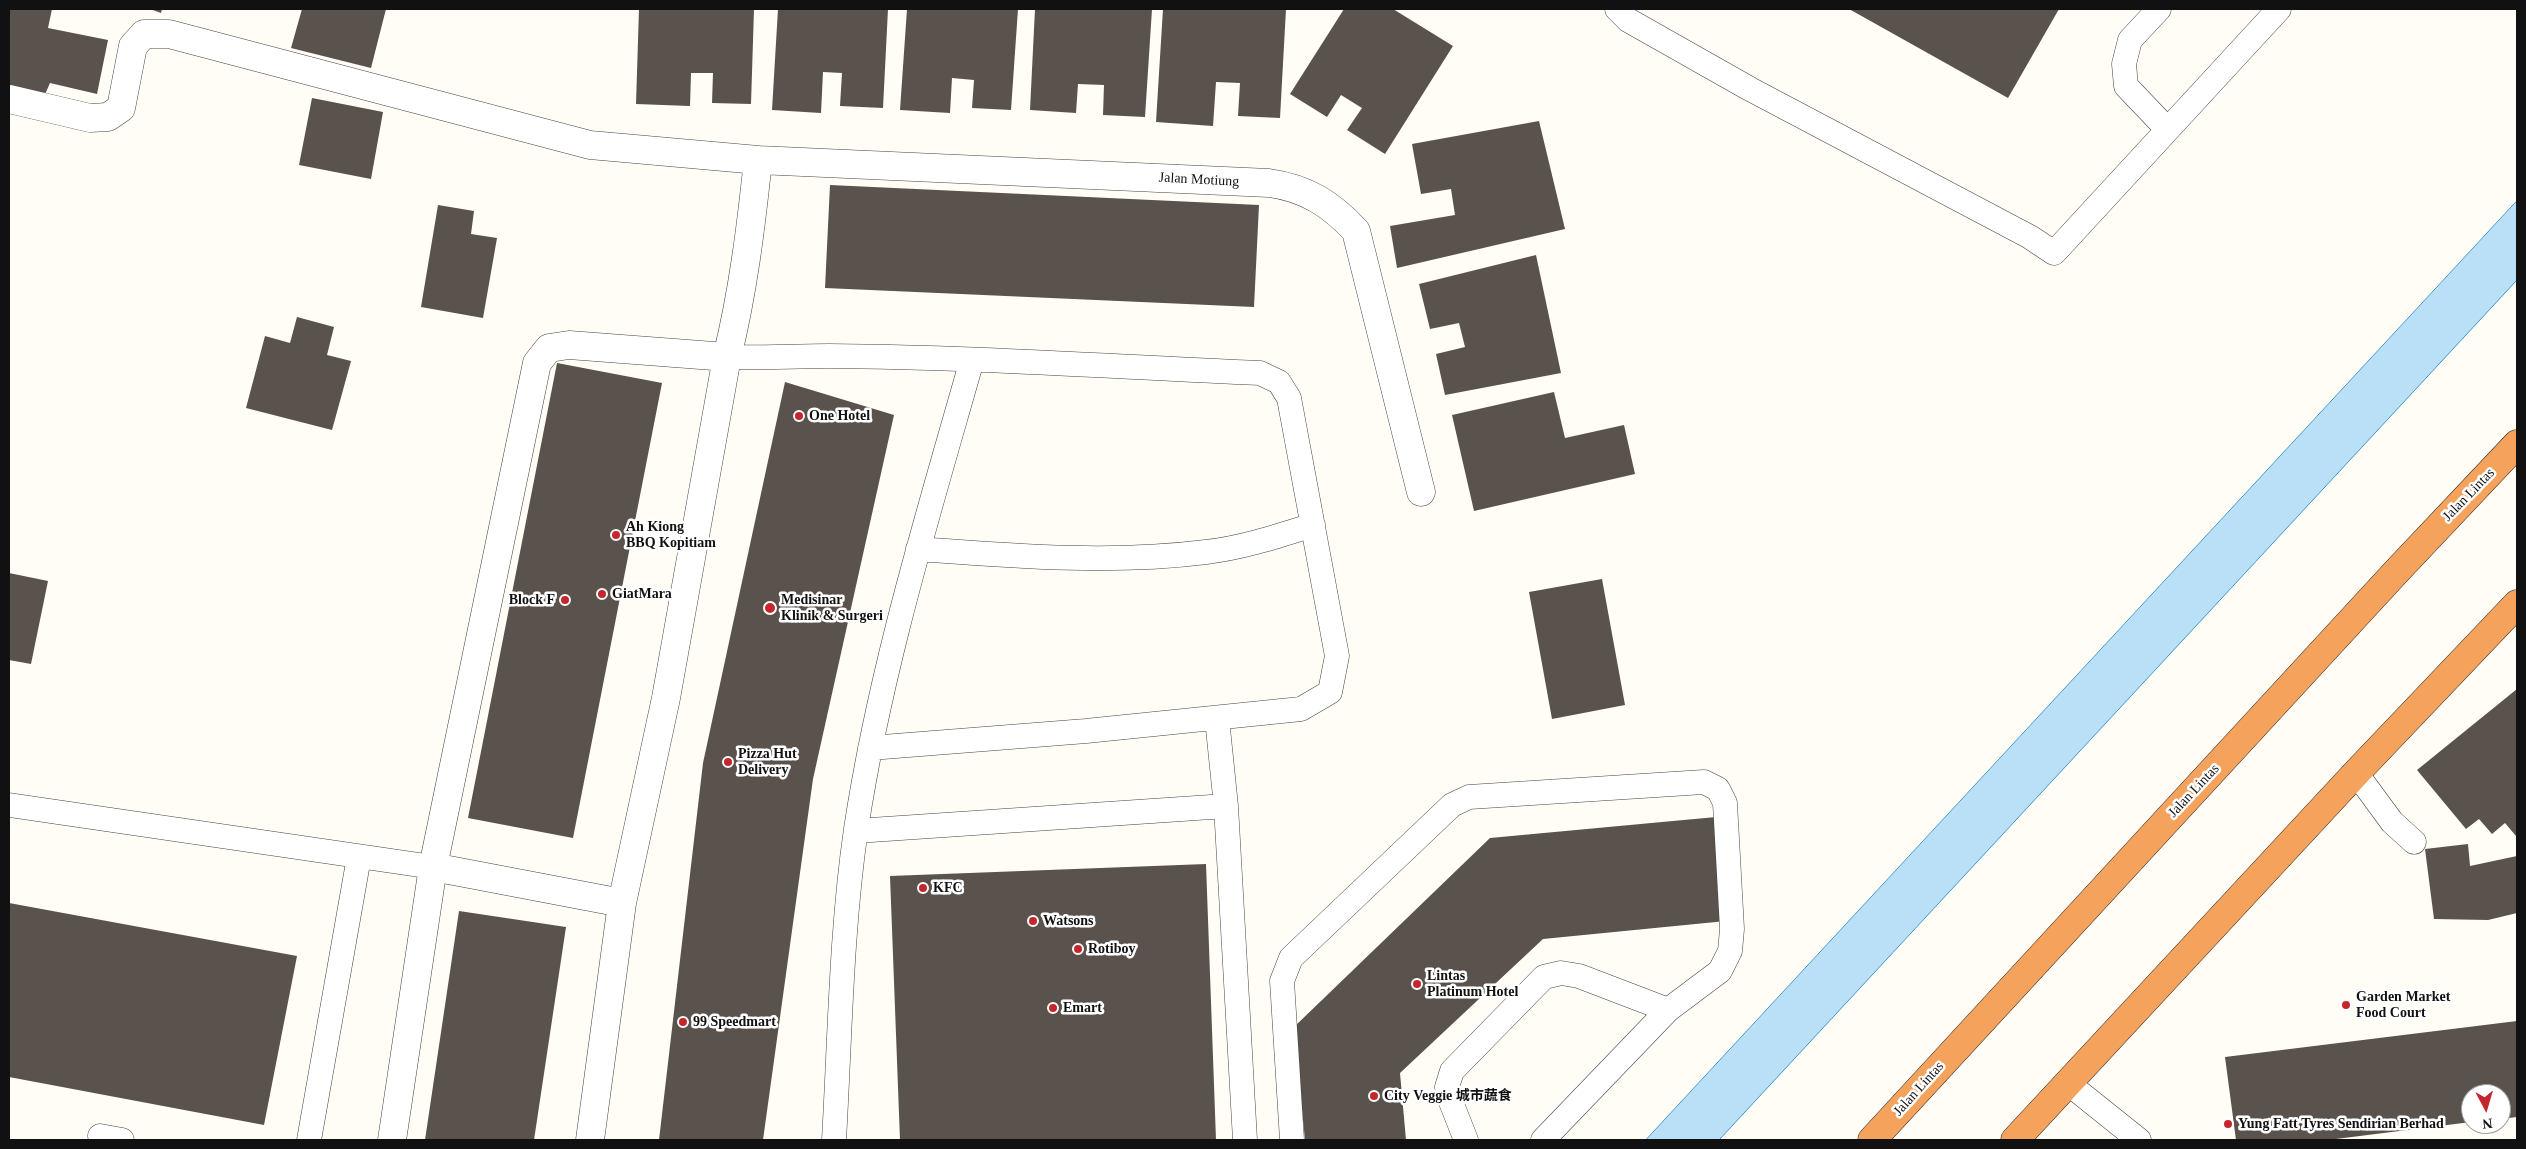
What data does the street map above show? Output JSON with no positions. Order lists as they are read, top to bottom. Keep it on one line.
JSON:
{"streets":{"highway":["Jalan Lintas"],"street":["Jalan Motiung"]},"places":["One Hotel","Ah Kiong BBQ Kopitiam","GiatMara","Block F","Medisinar Klinik & Surgeri","Pizza Hut Delivery","KFC","Watsons","Rotiboy","Lintas Platinum Hotel","Garden Market Food Court","Emart","99 Speedmart","City Veggie 城市蔬食","Yung Fatt Tyres Sendirian Berhad"],"north":"bottom"}
